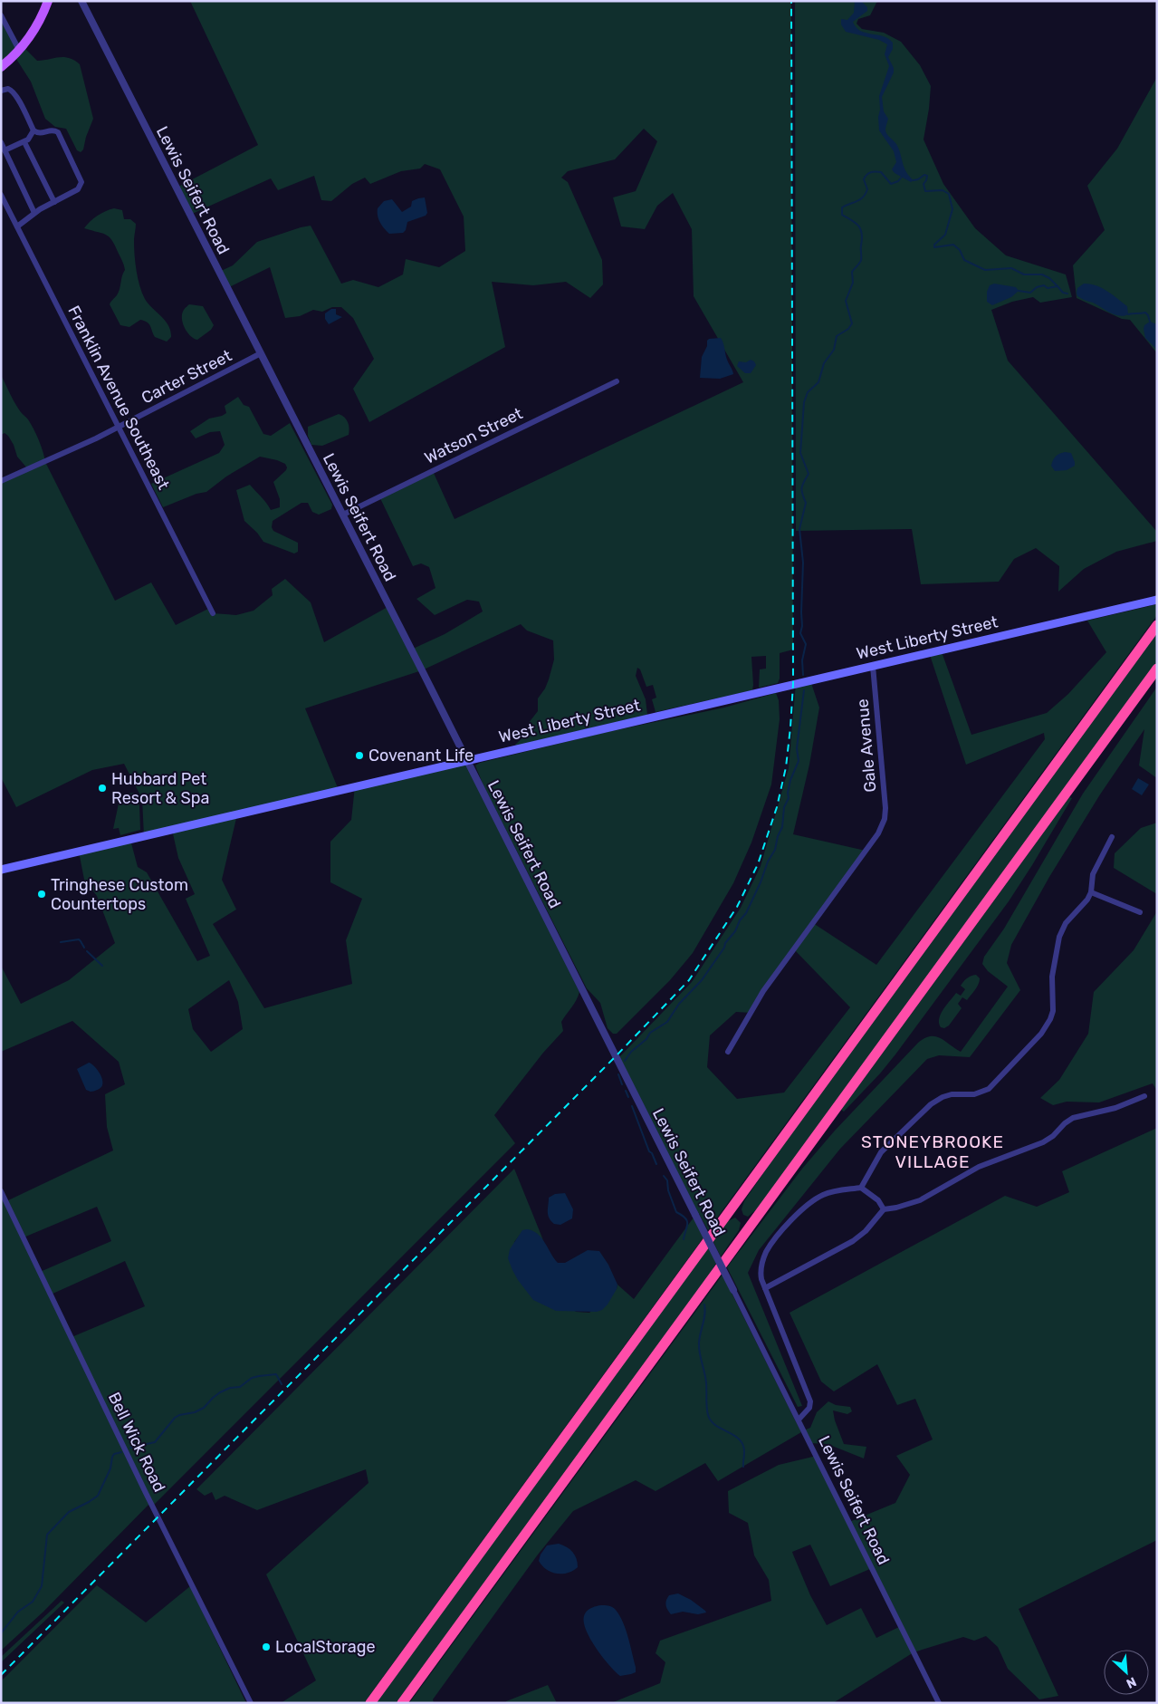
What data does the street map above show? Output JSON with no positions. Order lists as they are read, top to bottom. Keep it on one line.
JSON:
{"streets":{"main road":["West Liberty Street"],"street":["Lewis Seifert Road","Carter Street","Franklin Avenue Southeast","Watson Street","Gale Avenue","Bell Wick Road"]},"crossings":[["Lewis Seifert Road","Carter Street"],["Lewis Seifert Road","Watson Street"],["Lewis Seifert Road","West Liberty Street"],["Carter Street","Franklin Avenue Southeast"],["West Liberty Street","Gale Avenue"]],"districts":["STONEYBROOKE VILLAGE"],"places":["Covenant Life","Hubbard Pet Resort & Spa","Tringhese Custom Countertops","LocalStorage"],"north":"bottom right"}
